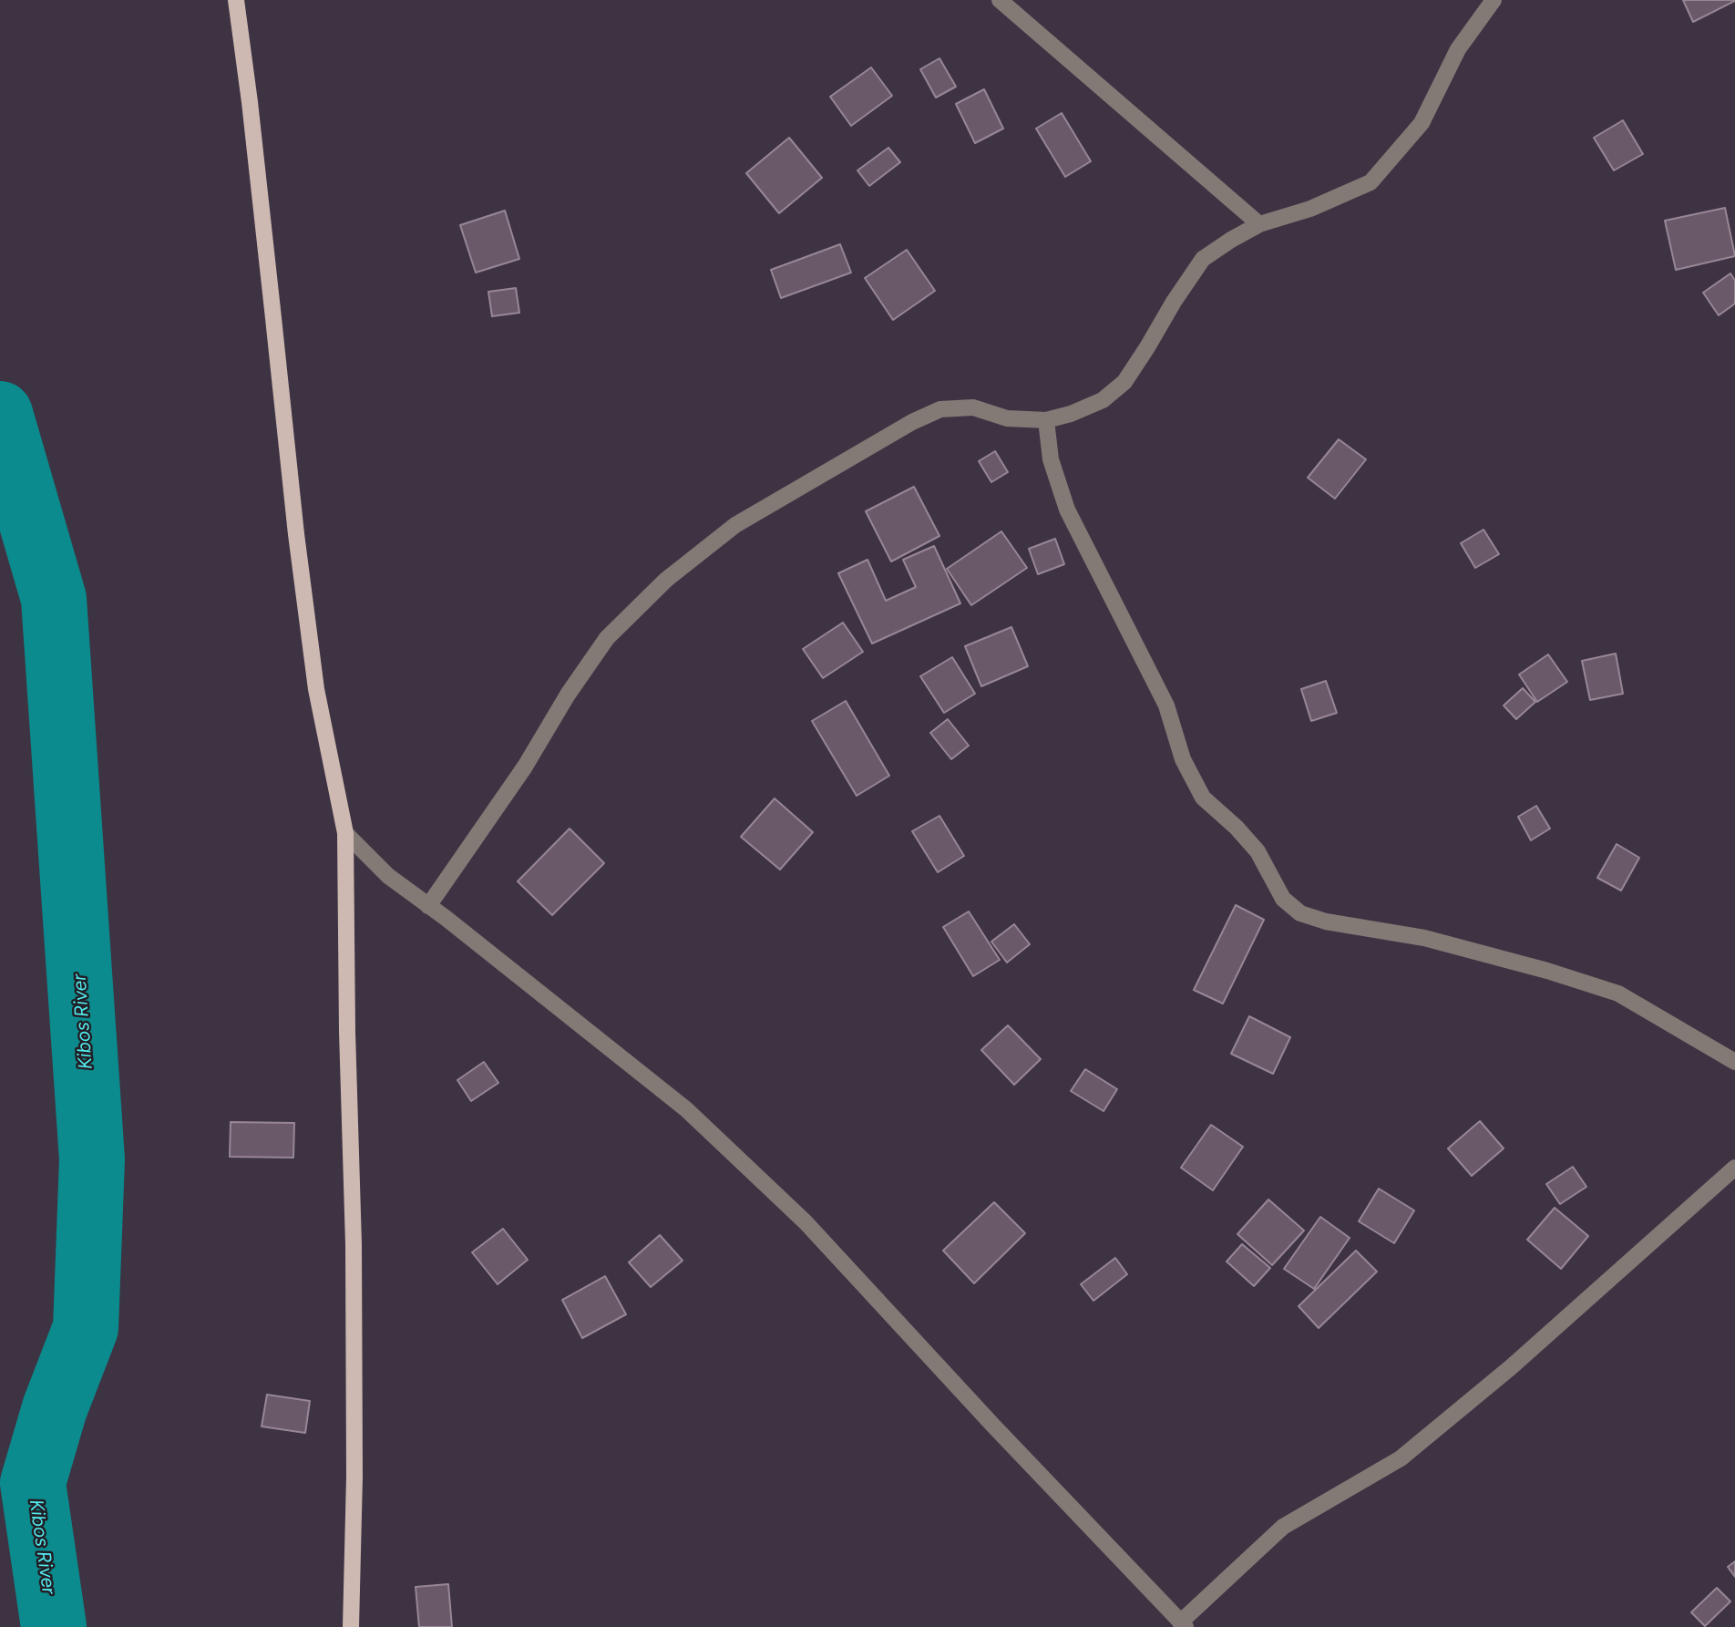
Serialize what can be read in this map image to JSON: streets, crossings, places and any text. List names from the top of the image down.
{
  "water": ["Kibos River"]
}
